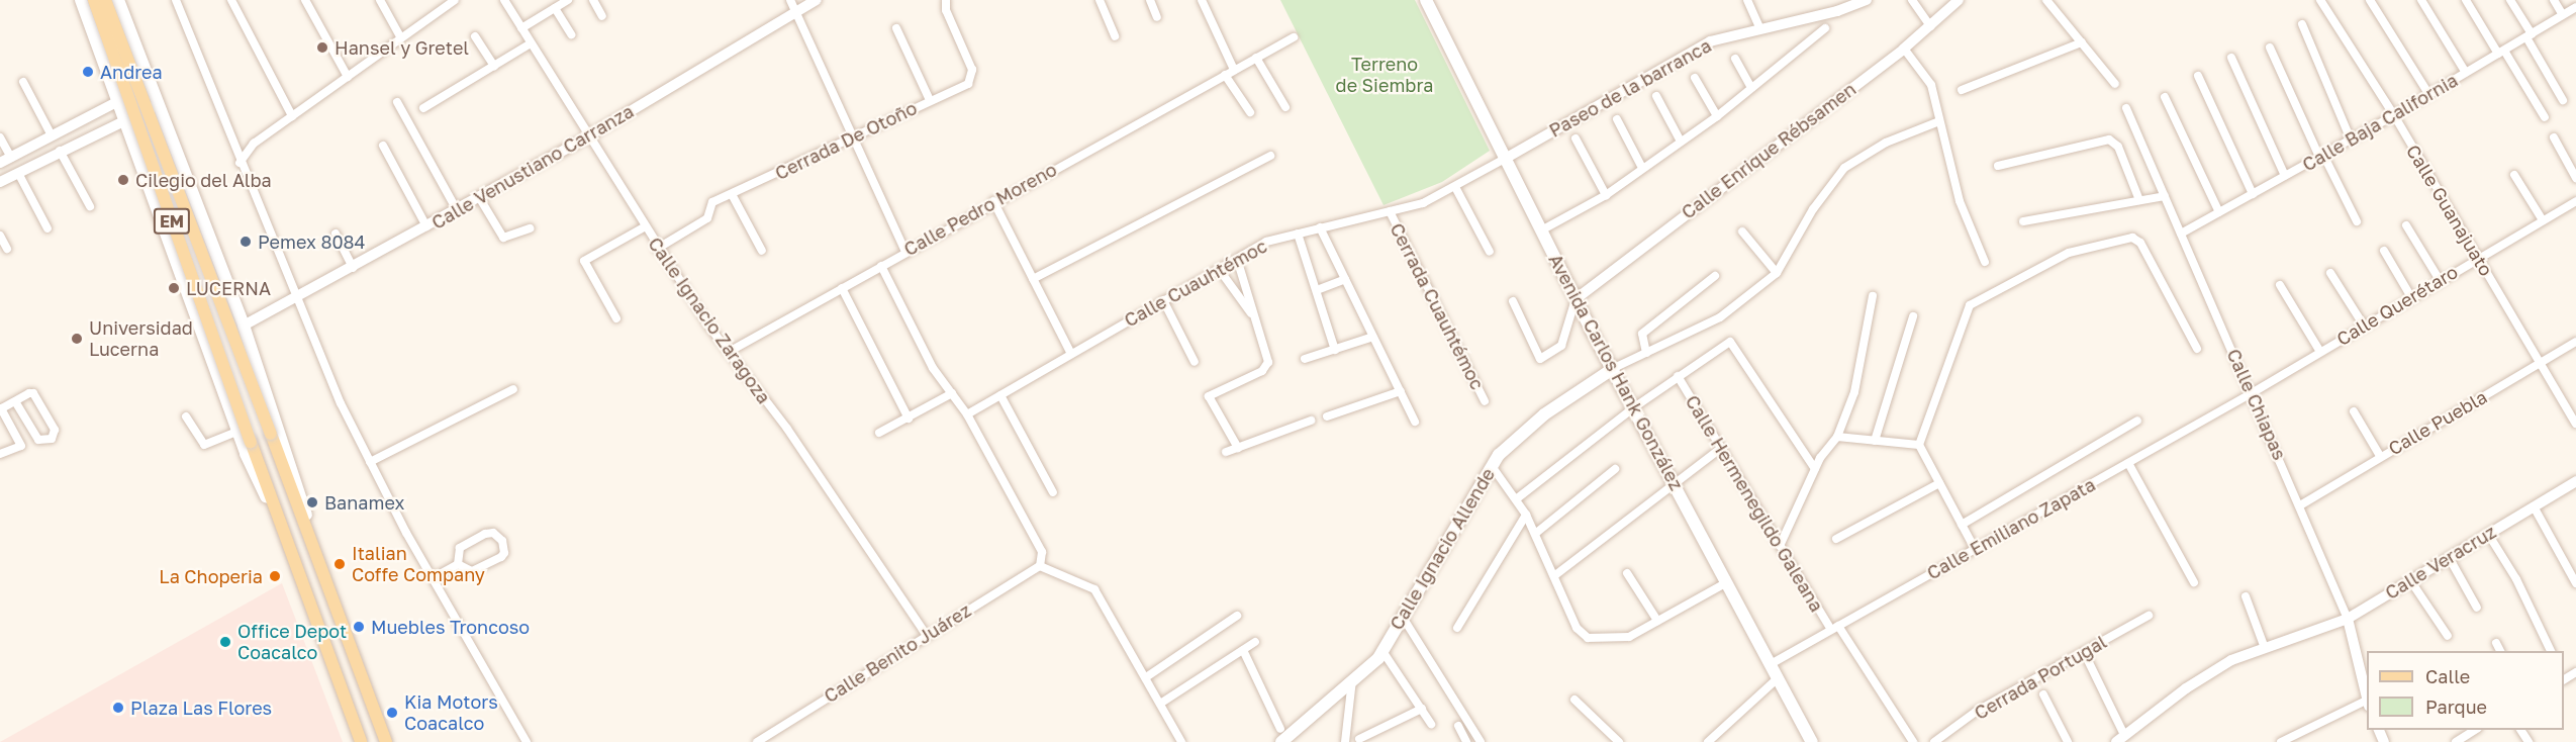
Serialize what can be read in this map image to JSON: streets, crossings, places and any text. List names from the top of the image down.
{
  "streets": {
    "main road": ["EM", "Avenida Carlos Hank González", "Calle Ignacio Allende"],
    "street": [
      "Paseo de la barranca",
      "Calle Baja California",
      "Cerrada De Otoño",
      "Calle Enrique Rébsamen",
      "Calle Venustiano Carranza",
      "Calle Pedro Moreno",
      "Calle Guanajuato",
      "Calle Cuauhtémoc",
      "Calle Querétaro",
      "Cerrada Cuauhtémoc",
      "Calle Ignacio Zaragoza",
      "Calle Chiapas",
      "Calle Puebla",
      "Calle Hermenegildo Galeana",
      "Calle Emiliano Zapata",
      "Calle Veracruz",
      "Calle Benito Juárez",
      "Cerrada Portugal"
    ]
  },
  "crossings": [
    ["Paseo de la barranca", "Calle Cuauhtémoc"],
    ["Paseo de la barranca", "Avenida Carlos Hank González"],
    ["Calle Baja California", "Calle Guanajuato"],
    ["Calle Baja California", "Calle Chiapas"],
    ["Cerrada De Otoño", "Calle Ignacio Zaragoza"],
    ["Calle Enrique Rébsamen", "Avenida Carlos Hank González"],
    ["Calle Venustiano Carranza", "Calle Ignacio Zaragoza"],
    ["Calle Pedro Moreno", "Calle Ignacio Zaragoza"],
    ["Calle Guanajuato", "Calle Querétaro"],
    ["Calle Guanajuato", "Calle Puebla"],
    ["Calle Cuauhtémoc", "Cerrada Cuauhtémoc"],
    ["Calle Cuauhtémoc", "Avenida Carlos Hank González"],
    ["Calle Querétaro", "Calle Chiapas"],
    ["Calle Querétaro", "Calle Emiliano Zapata"],
    ["Calle Ignacio Zaragoza", "Calle Benito Juárez"],
    ["Avenida Carlos Hank González", "Calle Emiliano Zapata"],
    ["Avenida Carlos Hank González", "Calle Ignacio Allende"],
    ["Calle Chiapas", "Calle Puebla"],
    ["Calle Chiapas", "Calle Emiliano Zapata"],
    ["Calle Chiapas", "Calle Veracruz"],
    ["Calle Hermenegildo Galeana", "Calle Emiliano Zapata"]
  ],
  "parks": ["Terreno de Siembra"],
  "places": [
    "Hansel y Gretel",
    "Andrea",
    "Cilegio del Alba",
    "Pemex 8084",
    "LUCERNA",
    "Universidad Lucerna",
    "Banamex",
    "Italian Coffe Company",
    "La Choperia",
    "Muebles Troncoso",
    "Office Depot Coacalco",
    "Plaza Las Flores",
    "Kia Motors Coacalco"
  ],
  "legend": ["Calle", "Parque"]
}
